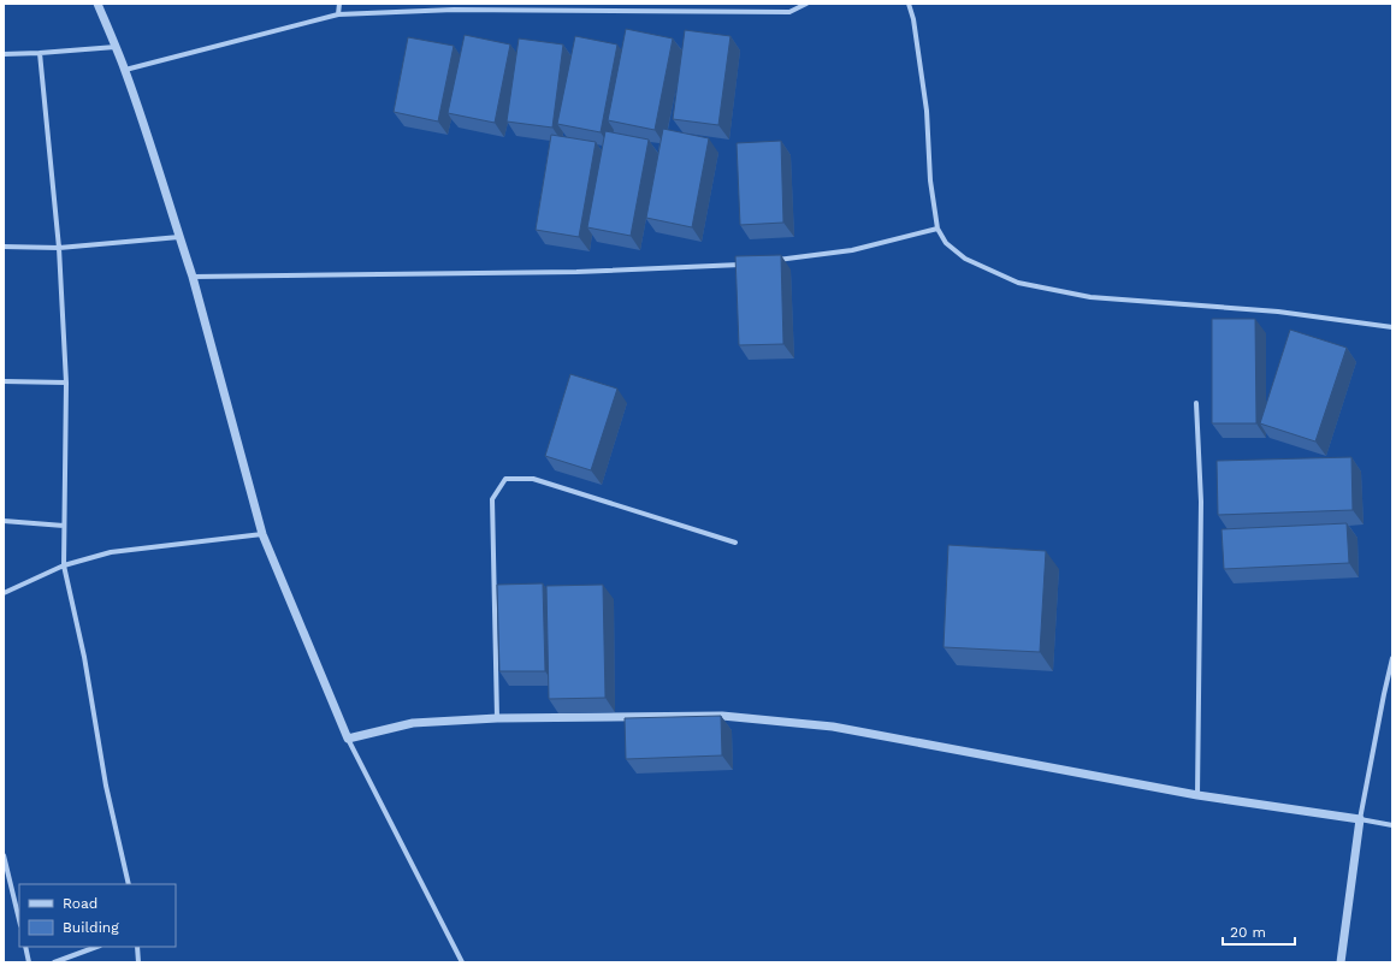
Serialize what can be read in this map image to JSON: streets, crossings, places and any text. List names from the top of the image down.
{
  "legend": ["Road", "Building"],
  "scale_bar": "20 m"
}
